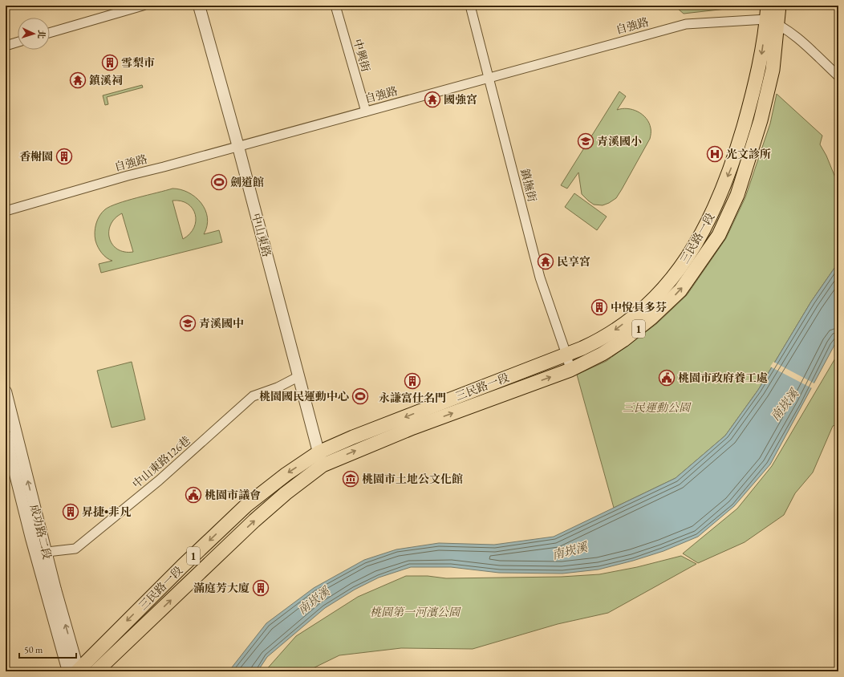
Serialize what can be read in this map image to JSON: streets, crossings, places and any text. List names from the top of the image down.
{
  "streets": {
    "main road": ["三民路一段", "1"],
    "street": [
      "自強路",
      "中興街",
      "鎮撫街",
      "中山東路",
      "中山東路126巷",
      "成功路二段"
    ]
  },
  "crossings": [
    ["自強路", "中興街"],
    ["自強路", "鎮撫街"],
    ["自強路", "中山東路"],
    ["自強路", "三民路一段"],
    ["自強路", "1"],
    ["鎮撫街", "三民路一段"],
    ["中山東路", "三民路一段"],
    ["中山東路", "中山東路126巷"],
    ["三民路一段", "1"],
    ["三民路一段", "成功路二段"],
    ["中山東路126巷", "成功路二段"]
  ],
  "water": ["南崁溪"],
  "parks": ["三民運動公園", "桃園第一河濱公園"],
  "places": {
    "building": [
      "雪梨市",
      "香榭園",
      "中悅貝多芬",
      "永謙富仕名門",
      "昇捷•非凡",
      "滿庭芳大廈"
    ],
    "temple": ["鎮溪祠", "國強宮", "民享宮"],
    "school or university": ["青溪國小", "青溪國中"],
    "hospital": ["光文診所"],
    "sports": ["劍道館", "桃園國民運動中心"],
    "public building": ["桃園市政府養工處", "桃園市議會"],
    "museum": ["桃園市土地公文化館"]
  },
  "scale_bar": "50 m",
  "north": "right"
}
